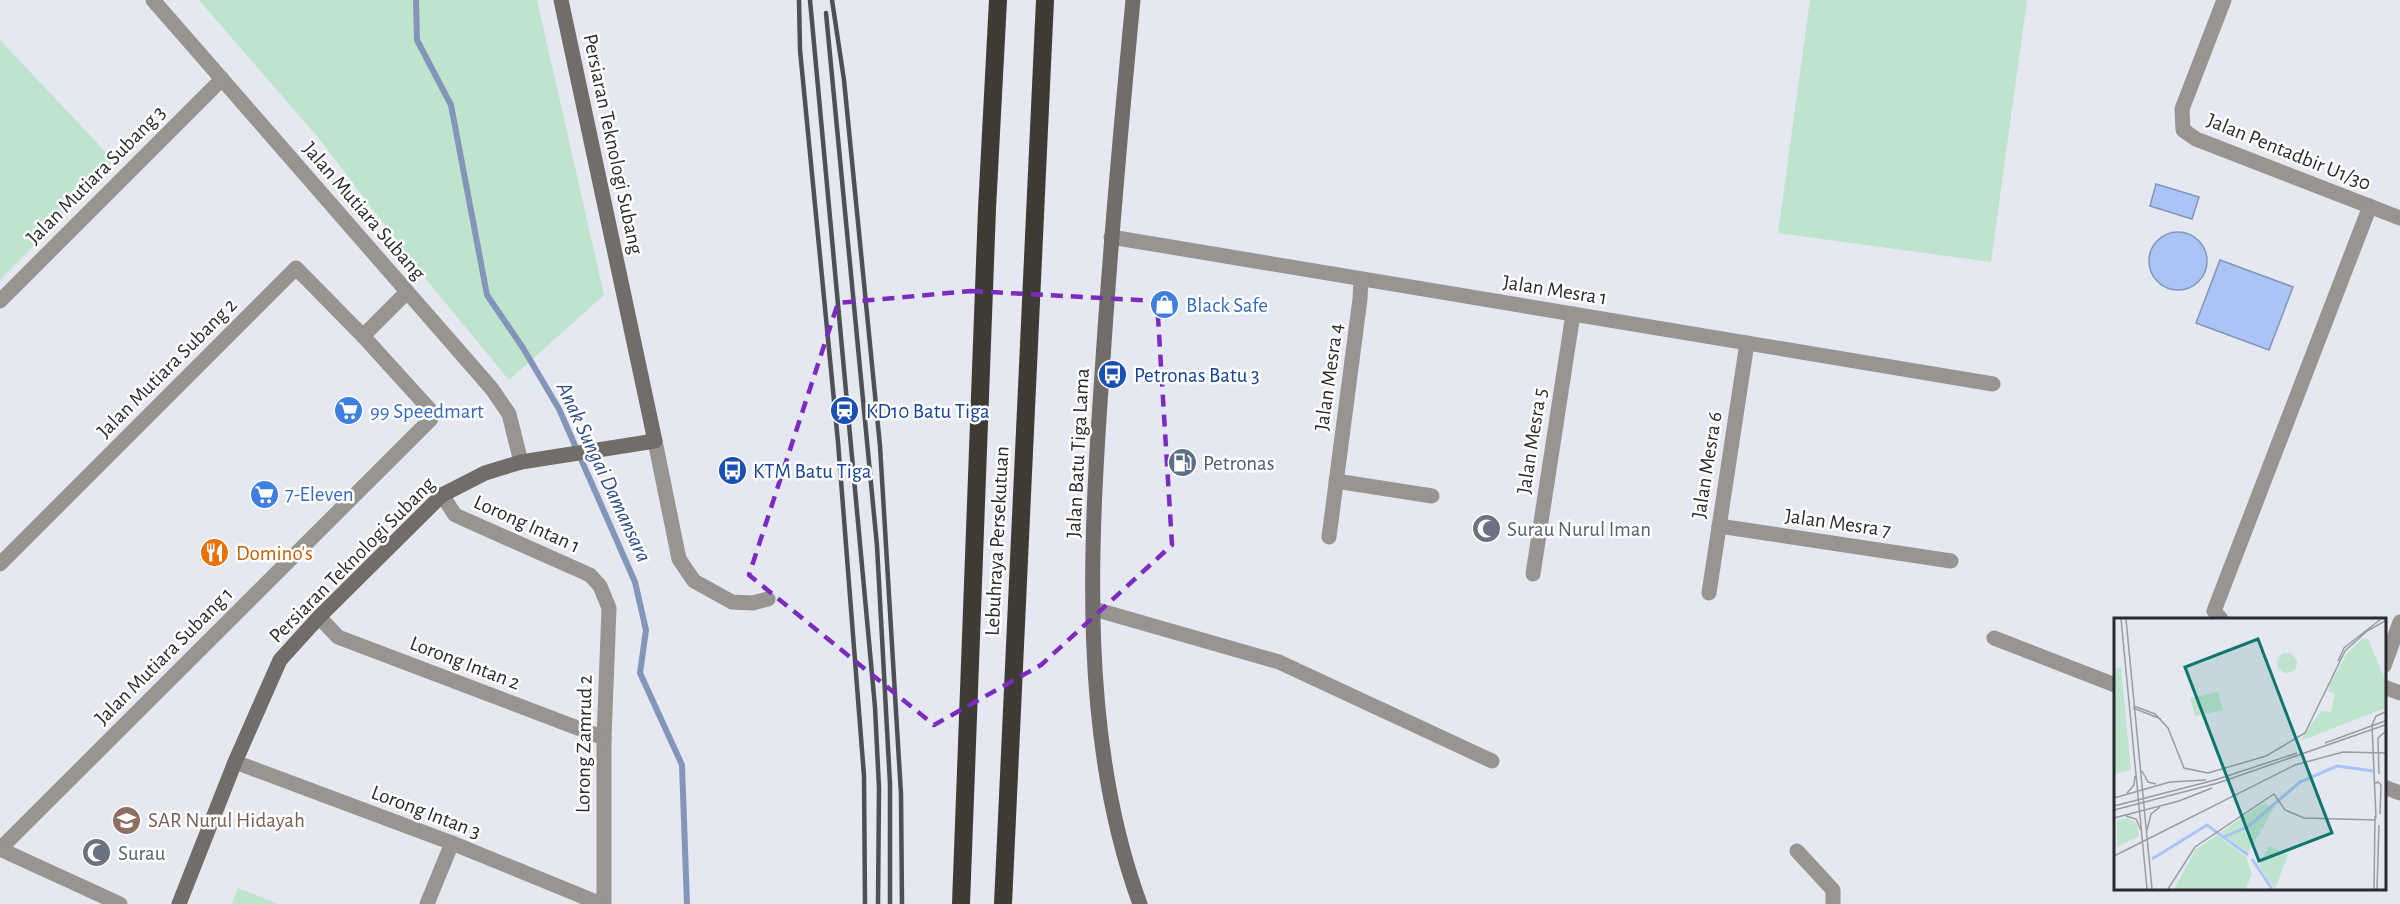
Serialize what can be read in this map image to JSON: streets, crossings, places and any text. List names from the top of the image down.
{
  "streets": {
    "highway": ["Lebuhraya Persekutuan"],
    "street": [
      "Persiaran Teknologi Subang",
      "Jalan Pentadbir U1/30",
      "Jalan Mutiara Subang 3",
      "Jalan Mutiara Subang",
      "Jalan Mesra 1",
      "Jalan Mutiara Subang 2",
      "Jalan Mesra 4",
      "Jalan Mesra 5",
      "Jalan Batu Tiga Lama",
      "Jalan Mesra 6",
      "Jalan Mesra 7",
      "Lorong Intan 1",
      "Jalan Mutiara Subang 1",
      "Lorong Intan 2",
      "Lorong Zamrud 2",
      "Lorong Intan 3"
    ]
  },
  "crossings": [
    ["Persiaran Teknologi Subang", "Jalan Mutiara Subang"],
    ["Persiaran Teknologi Subang", "Lorong Intan 1"],
    ["Persiaran Teknologi Subang", "Lorong Intan 2"],
    ["Persiaran Teknologi Subang", "Lorong Intan 3"],
    ["Jalan Mutiara Subang 3", "Jalan Mutiara Subang"],
    ["Jalan Mesra 1", "Jalan Mesra 4"],
    ["Jalan Mesra 1", "Jalan Mesra 5"],
    ["Jalan Mesra 1", "Jalan Batu Tiga Lama"],
    ["Jalan Mesra 1", "Jalan Mesra 6"],
    ["Jalan Mutiara Subang 2", "Jalan Mutiara Subang 1"],
    ["Jalan Mesra 6", "Jalan Mesra 7"],
    ["Lorong Intan 1", "Lorong Zamrud 2"],
    ["Lorong Intan 2", "Lorong Zamrud 2"],
    ["Lorong Zamrud 2", "Lorong Intan 3"]
  ],
  "water": ["Anak Sungai Damansara"],
  "places": {
    "shop": ["Black Safe"],
    "bus stop": ["Petronas Batu 3", "KTM Batu Tiga"],
    "supermarket": ["99 Speedmart", "7-Eleven"],
    "station": ["KD10 Batu Tiga"],
    "fuel station": ["Petronas"],
    "mosque": ["Surau Nurul Iman", "Surau"],
    "restaurant": ["Domino's"],
    "school or university": ["SAR Nurul Hidayah"]
  }
}
